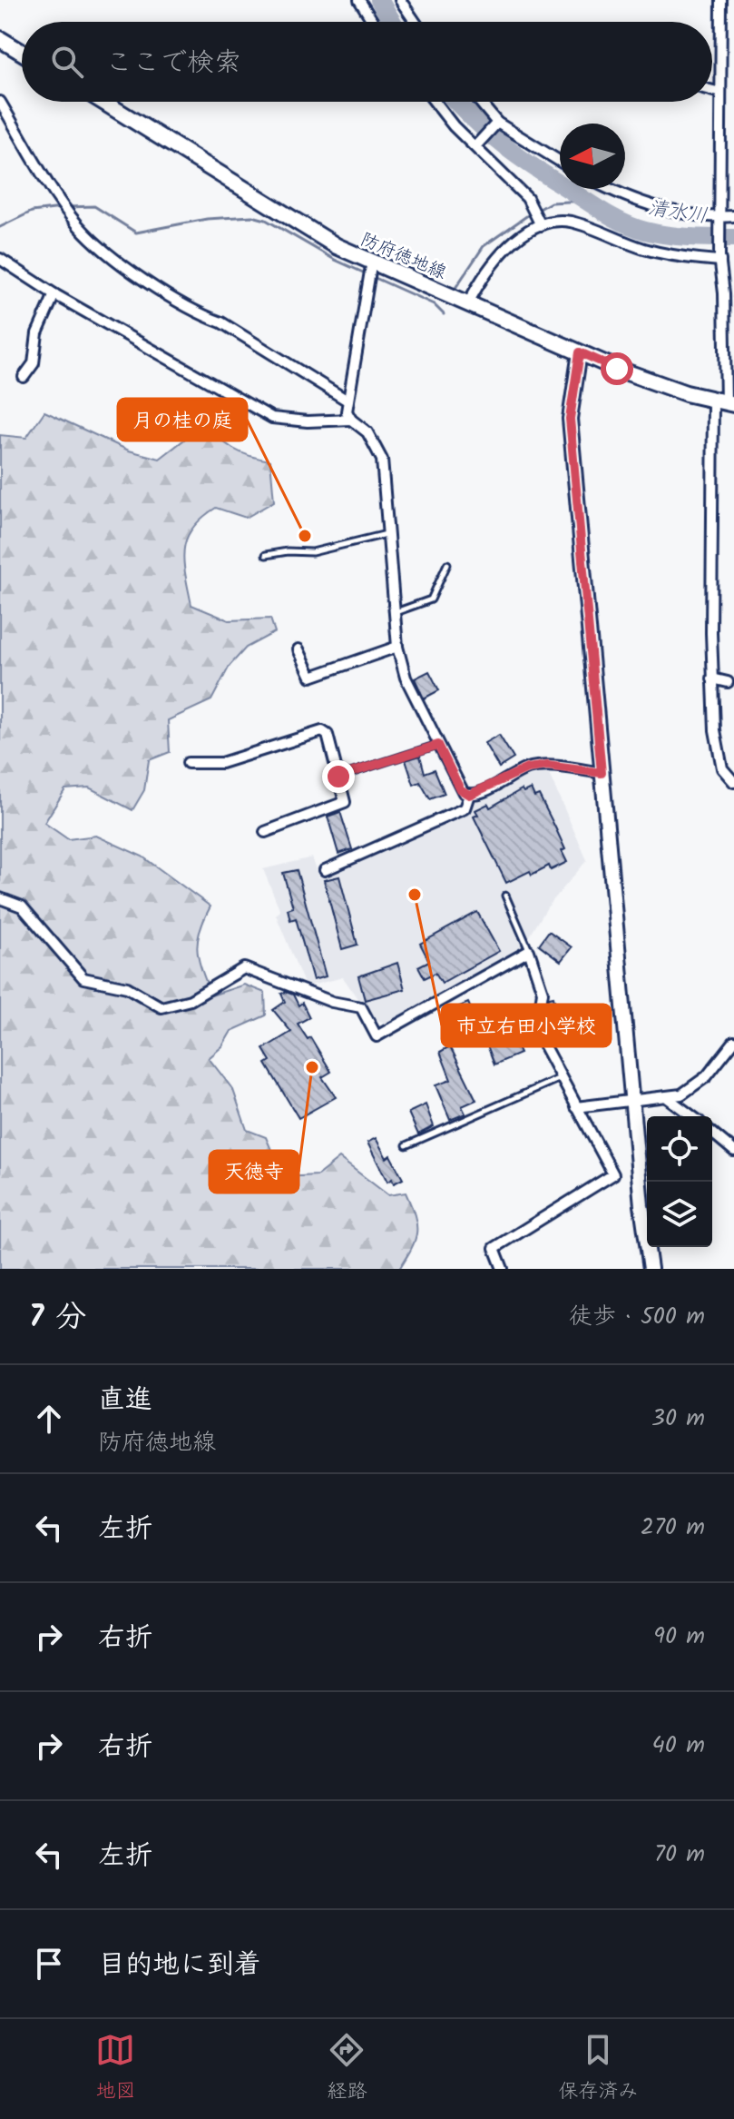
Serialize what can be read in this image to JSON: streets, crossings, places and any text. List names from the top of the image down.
{
  "streets": {
    "main road": ["防府徳地線"]
  },
  "water": ["清水川"],
  "places": ["月の桂の庭", "市立右田小学校", "天徳寺"],
  "north": "left",
  "page": {
    "search": "ここで検索",
    "heading": ["7 分", "徒歩 · 500 m"],
    "list": [
      ["直進", "防府徳地線", "30 m"],
      ["左折", "270 m"],
      ["右折", "90 m"],
      ["右折", "40 m"],
      ["左折", "70 m"],
      "目的地に到着"
    ],
    "nav": ["地図", "経路", "保存済み"]
  }
}
